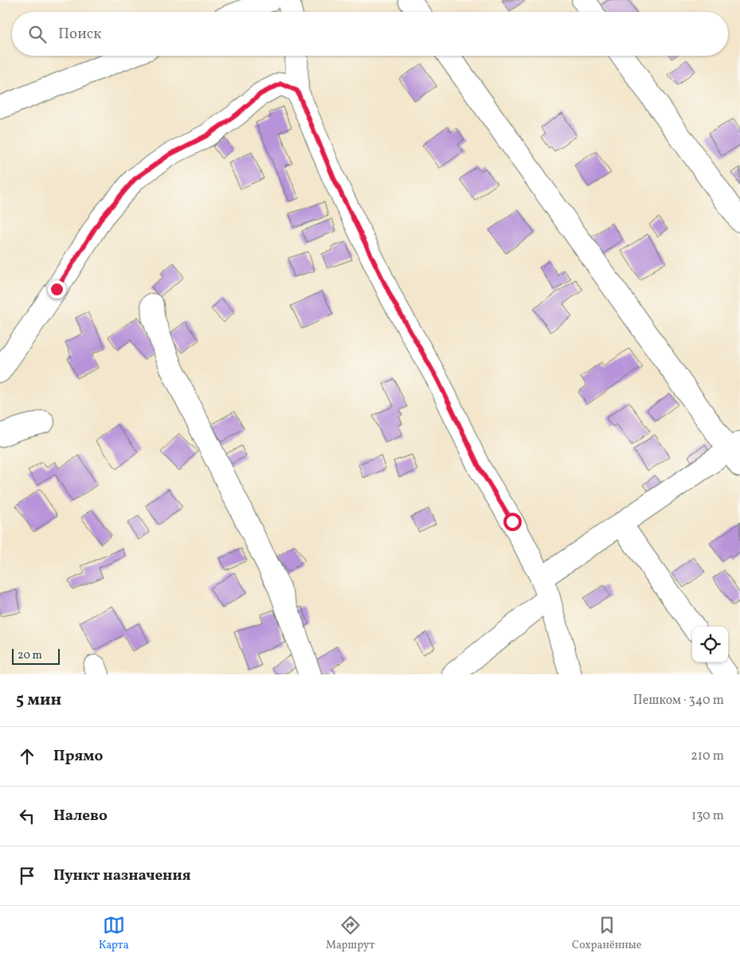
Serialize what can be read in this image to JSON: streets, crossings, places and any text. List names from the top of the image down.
{
  "scale_bar": "20 m",
  "page": {
    "search": "Поиск",
    "scale": "20 m",
    "heading": ["5 мин", "Пешком · 340 m"],
    "list": [
      ["Прямо", "210 m"],
      ["Налево", "130 m"],
      "Пункт назначения"
    ],
    "nav": ["Карта", "Маршрут", "Сохранённые"]
  }
}
